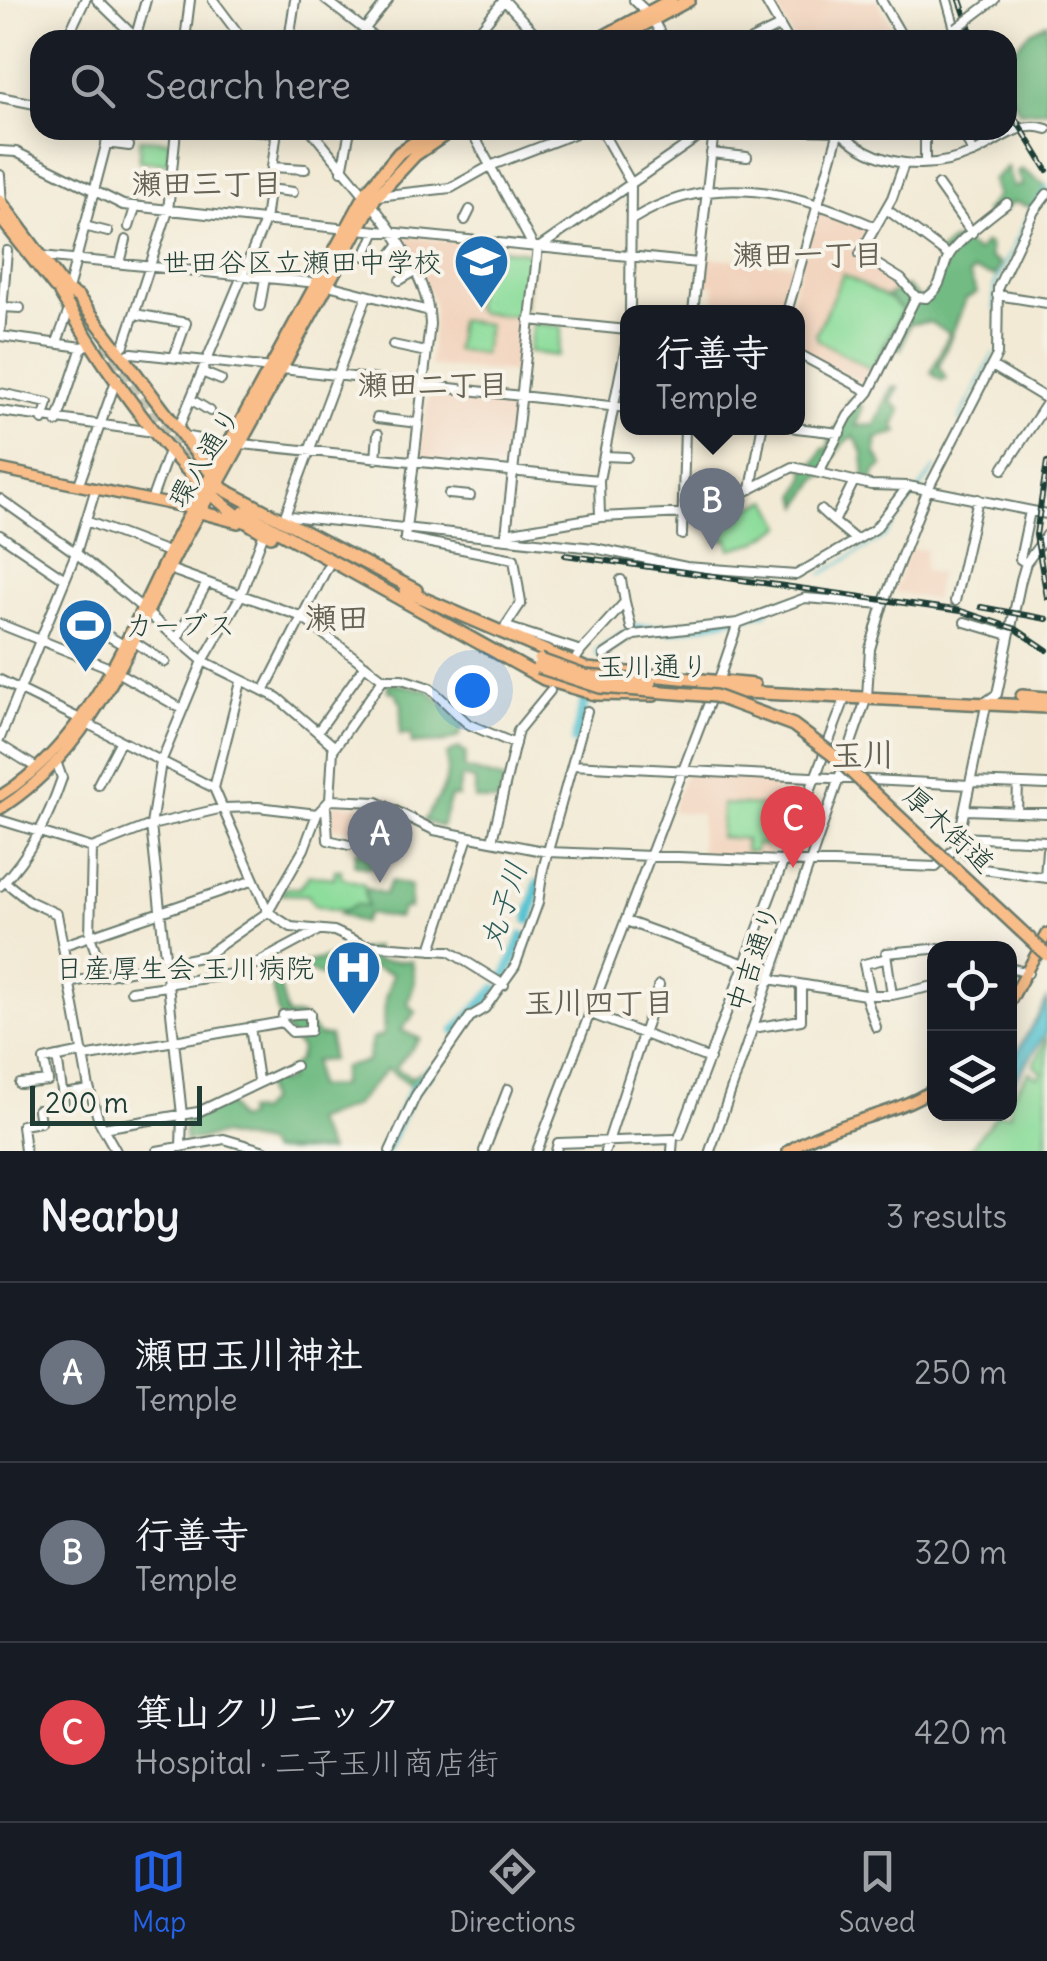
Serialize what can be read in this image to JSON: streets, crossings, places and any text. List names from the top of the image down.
{
  "streets": {
    "highway": ["環八通り", "玉川通り", "厚木街道"],
    "street": ["中吉通り"]
  },
  "crossings": [
    ["玉川通り", "厚木街道"],
    ["玉川通り", "中吉通り"]
  ],
  "districts": [
    "瀬田三丁目",
    "瀬田一丁目",
    "瀬田二丁目",
    "瀬田",
    "玉川",
    "玉川四丁目"
  ],
  "water": ["丸子川"],
  "places": {
    "school or university": ["世田谷区立瀬田中学校"],
    "sports": ["カーブス"],
    "hospital": ["日産厚生会 玉川病院"]
  },
  "scale_bar": "200 m",
  "page": {
    "search": "Search here",
    "popup": ["行善寺", "Temple"],
    "pins": ["B", "C", "A"],
    "scale": "200 m",
    "heading": ["Nearby", "3 results"],
    "list": [
      {
        "mark": "A",
        "name": "瀬田玉川神社",
        "note": "Temple",
        "value": "250 m"
      },
      {
        "mark": "B",
        "name": "行善寺",
        "note": "Temple",
        "value": "320 m"
      },
      {
        "mark": "C",
        "name": "箕山クリニック",
        "note": "Hospital · 二子玉川商店街",
        "value": "420 m"
      }
    ],
    "nav": ["Map", "Directions", "Saved"]
  }
}
